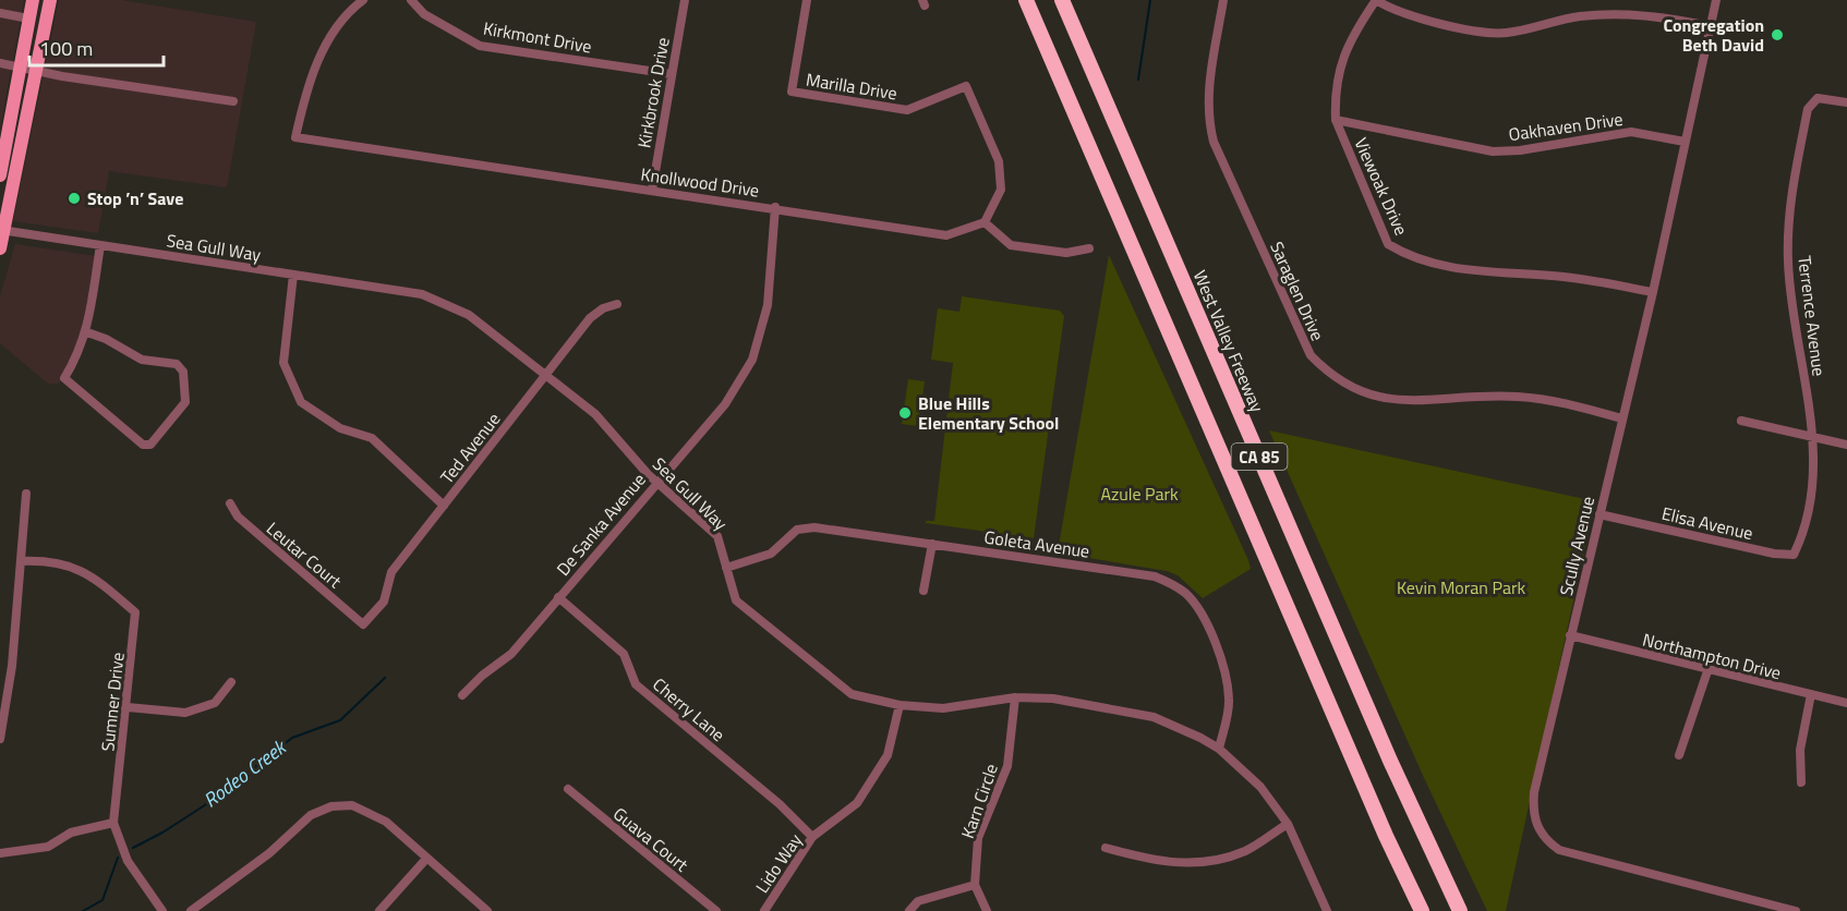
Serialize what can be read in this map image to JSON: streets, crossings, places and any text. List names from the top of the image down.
{
  "streets": {
    "highway": ["West Valley Freeway", "CA 85"],
    "street": [
      "Kirkmont Drive",
      "Marilla Drive",
      "Kirkbrook Drive",
      "Oakhaven Drive",
      "Knollwood Drive",
      "Viewoak Drive",
      "Sea Gull Way",
      "Saraglen Drive",
      "Terrence Avenue",
      "Ted Avenue",
      "Elisa Avenue",
      "De Sanka Avenue",
      "Goleta Avenue",
      "Scully Avenue",
      "Leutar Court",
      "Northampton Drive",
      "Sumner Drive",
      "Cherry Lane",
      "Karn Circle",
      "Guava Court",
      "Lido Way"
    ]
  },
  "crossings": [
    ["Kirkmont Drive", "Kirkbrook Drive"],
    ["Marilla Drive", "Knollwood Drive"],
    ["Kirkbrook Drive", "Knollwood Drive"],
    ["Oakhaven Drive", "Viewoak Drive"],
    ["Oakhaven Drive", "Scully Avenue"],
    ["Knollwood Drive", "De Sanka Avenue"],
    ["Viewoak Drive", "Scully Avenue"],
    ["Sea Gull Way", "Ted Avenue"],
    ["Sea Gull Way", "De Sanka Avenue"],
    ["Sea Gull Way", "Goleta Avenue"],
    ["Sea Gull Way", "Karn Circle"],
    ["Sea Gull Way", "Lido Way"],
    ["Saraglen Drive", "Scully Avenue"],
    ["Terrence Avenue", "Elisa Avenue"],
    ["Ted Avenue", "Leutar Court"],
    ["Elisa Avenue", "Scully Avenue"],
    ["De Sanka Avenue", "Cherry Lane"],
    ["Scully Avenue", "Northampton Drive"],
    ["Cherry Lane", "Lido Way"]
  ],
  "water": ["Rodeo Creek"],
  "parks": ["Azule Park", "Kevin Moran Park"],
  "places": ["Congregation Beth David", "Stop ’n’ Save", "Blue Hills Elementary School"],
  "scale_bar": "100 m"
}
